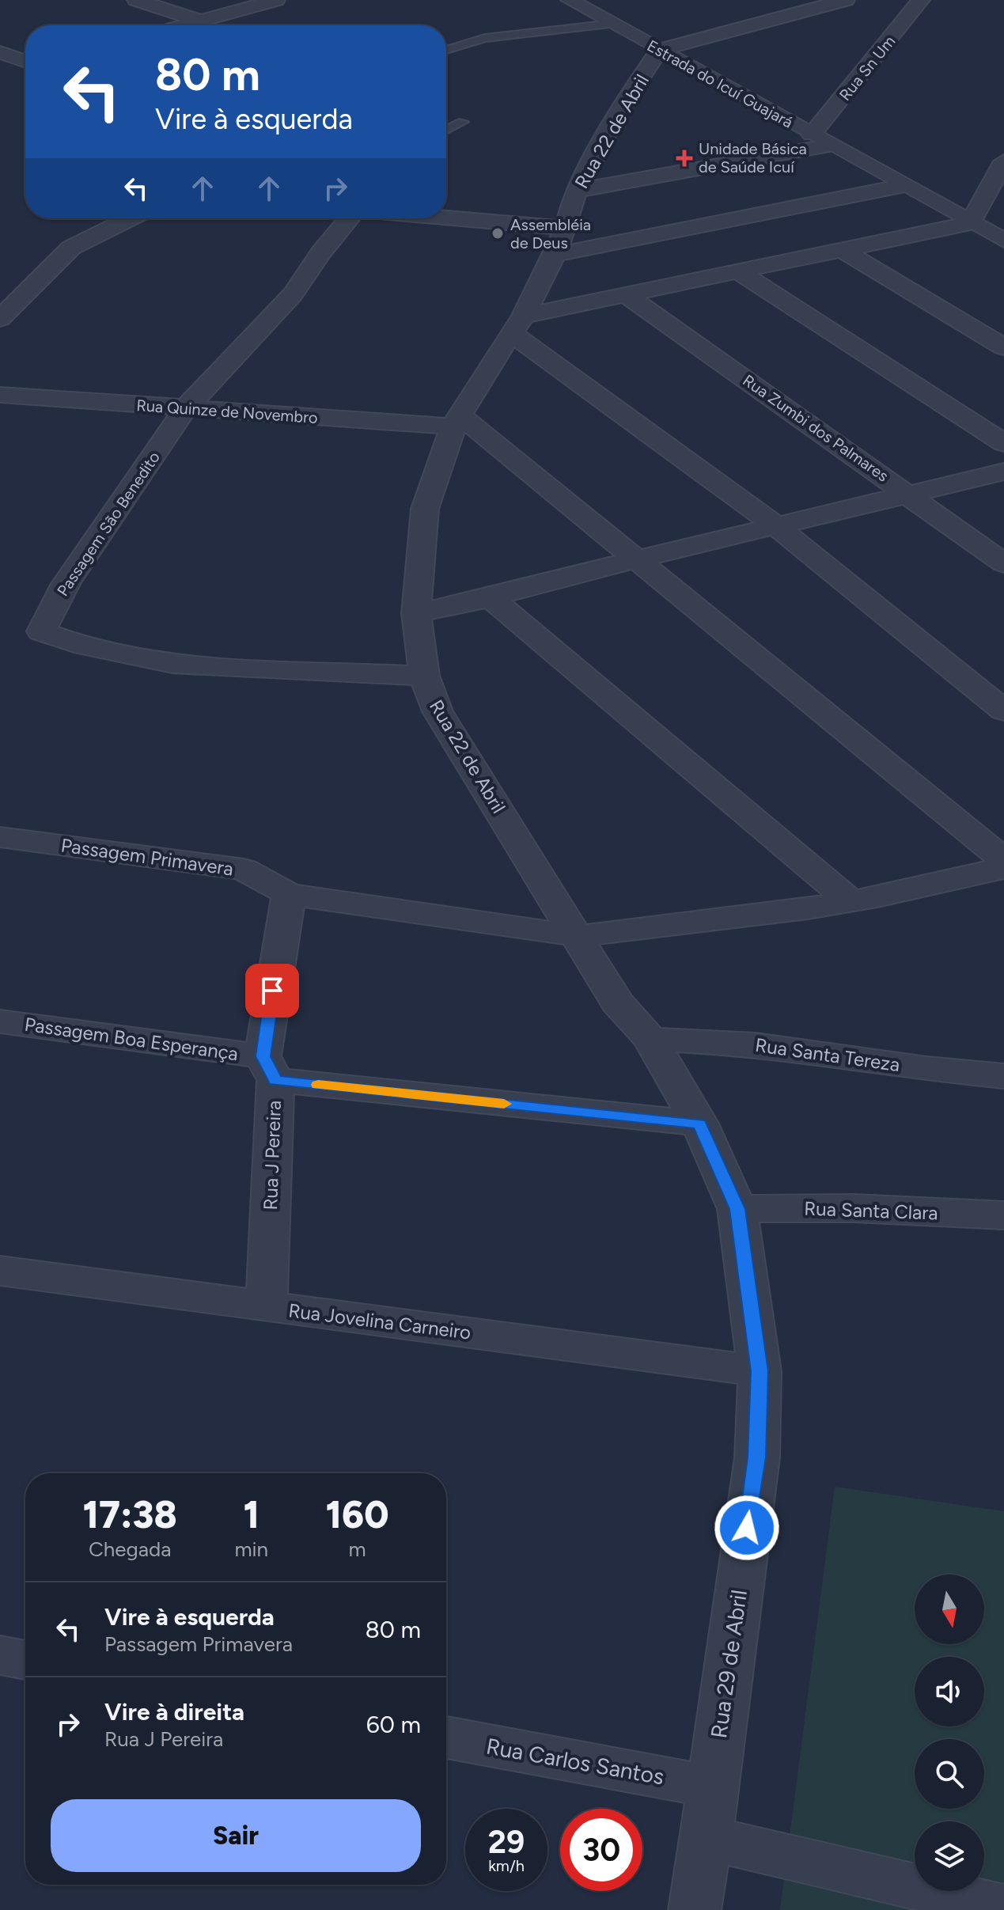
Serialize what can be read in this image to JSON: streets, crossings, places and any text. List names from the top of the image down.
{
  "streets": {
    "street": [
      "Rua Sn Um",
      "Estrada do Icuí Guajará",
      "Rua 22 de Abril",
      "Rua Quinze de Novembro",
      "Rua Zumbi dos Palmares",
      "Passagem São Benedito",
      "Passagem Primavera",
      "Passagem Boa Esperança",
      "Rua Santa Tereza",
      "Rua J Pereira",
      "Rua Santa Clara",
      "Rua Jovelina Carneiro",
      "Rua 29 de Abril",
      "Rua Carlos Santos"
    ]
  },
  "crossings": [
    ["Rua Sn Um", "Estrada do Icuí Guajará"],
    ["Estrada do Icuí Guajará", "Rua 22 de Abril"],
    ["Rua 22 de Abril", "Rua Quinze de Novembro"],
    ["Rua 22 de Abril", "Passagem São Benedito"],
    ["Rua 22 de Abril", "Rua Santa Tereza"],
    ["Rua 22 de Abril", "Rua 29 de Abril"],
    ["Rua Quinze de Novembro", "Passagem São Benedito"],
    ["Passagem Primavera", "Rua J Pereira"],
    ["Passagem Boa Esperança", "Rua J Pereira"],
    ["Rua J Pereira", "Rua Jovelina Carneiro"],
    ["Rua Santa Clara", "Rua 29 de Abril"],
    ["Rua Jovelina Carneiro", "Rua 29 de Abril"],
    ["Rua 29 de Abril", "Rua Carlos Santos"]
  ],
  "places": {
    "health": ["Unidade Básica de Saúde Icuí"],
    "other": ["Assembléia de Deus"]
  },
  "north": "bottom",
  "page": {
    "turn": ["80 m", "Vire à esquerda"],
    "eta": [
      "17:38",
      "Chegada",
      "1",
      "min",
      "160",
      "m"
    ],
    "list": [
      {
        "name": "Vire à esquerda",
        "note": "Passagem Primavera",
        "value": "80 m"
      },
      {
        "name": "Vire à direita",
        "note": "Rua J Pereira",
        "value": "60 m"
      }
    ],
    "buttons": "Sair",
    "speed": "29 km/h",
    "limit": "30"
  }
}
